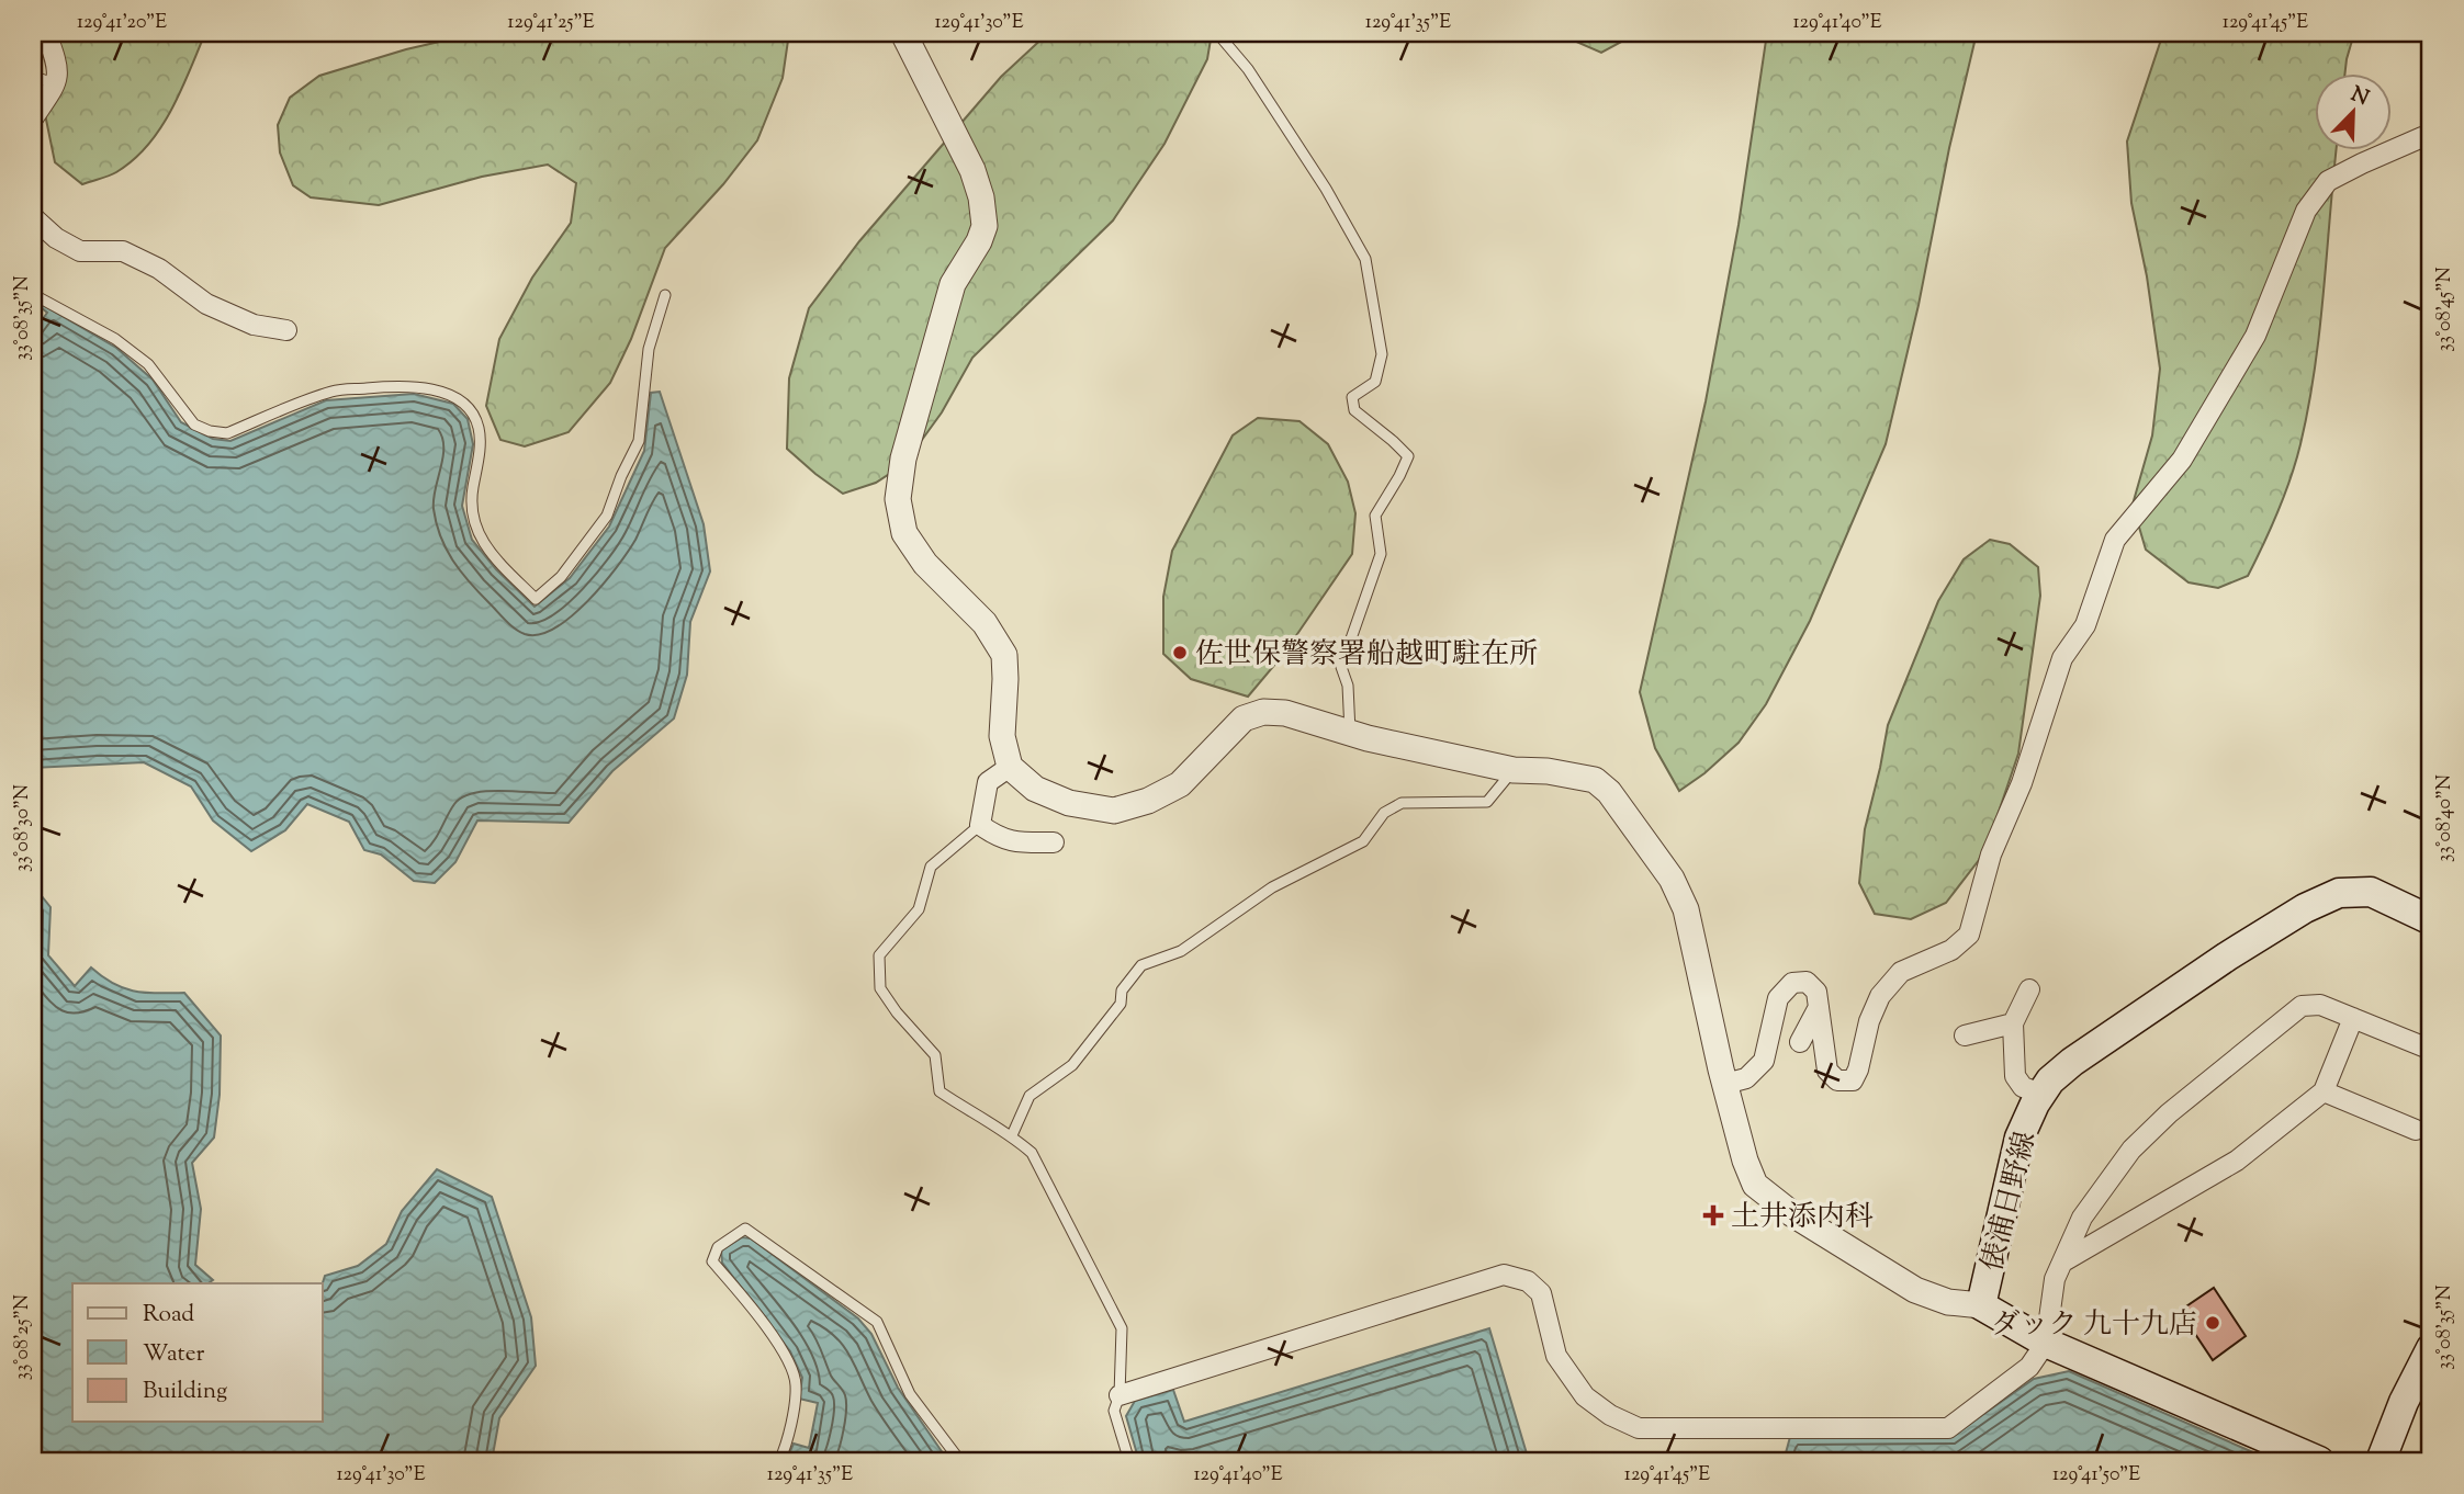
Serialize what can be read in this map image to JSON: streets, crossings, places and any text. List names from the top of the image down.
{
  "streets": {
    "main road": ["俵浦日野線"]
  },
  "places": {
    "other": ["佐世保警察署船越町駐在所", "ダック 九十九店"],
    "health": ["土井添内科"]
  },
  "legend": ["Road", "Water", "Building"],
  "north": "top right",
  "coordinates": [
    "129°41'20\"E",
    "129°41'25\"E",
    "129°41'30\"E",
    "129°41'35\"E",
    "129°41'40\"E",
    "129°41'45\"E",
    "33°08'45\"N",
    "33°08'35\"N",
    "33°08'40\"N",
    "33°08'30\"N",
    "33°08'25\"N",
    "129°41'50\"E"
  ]
}
